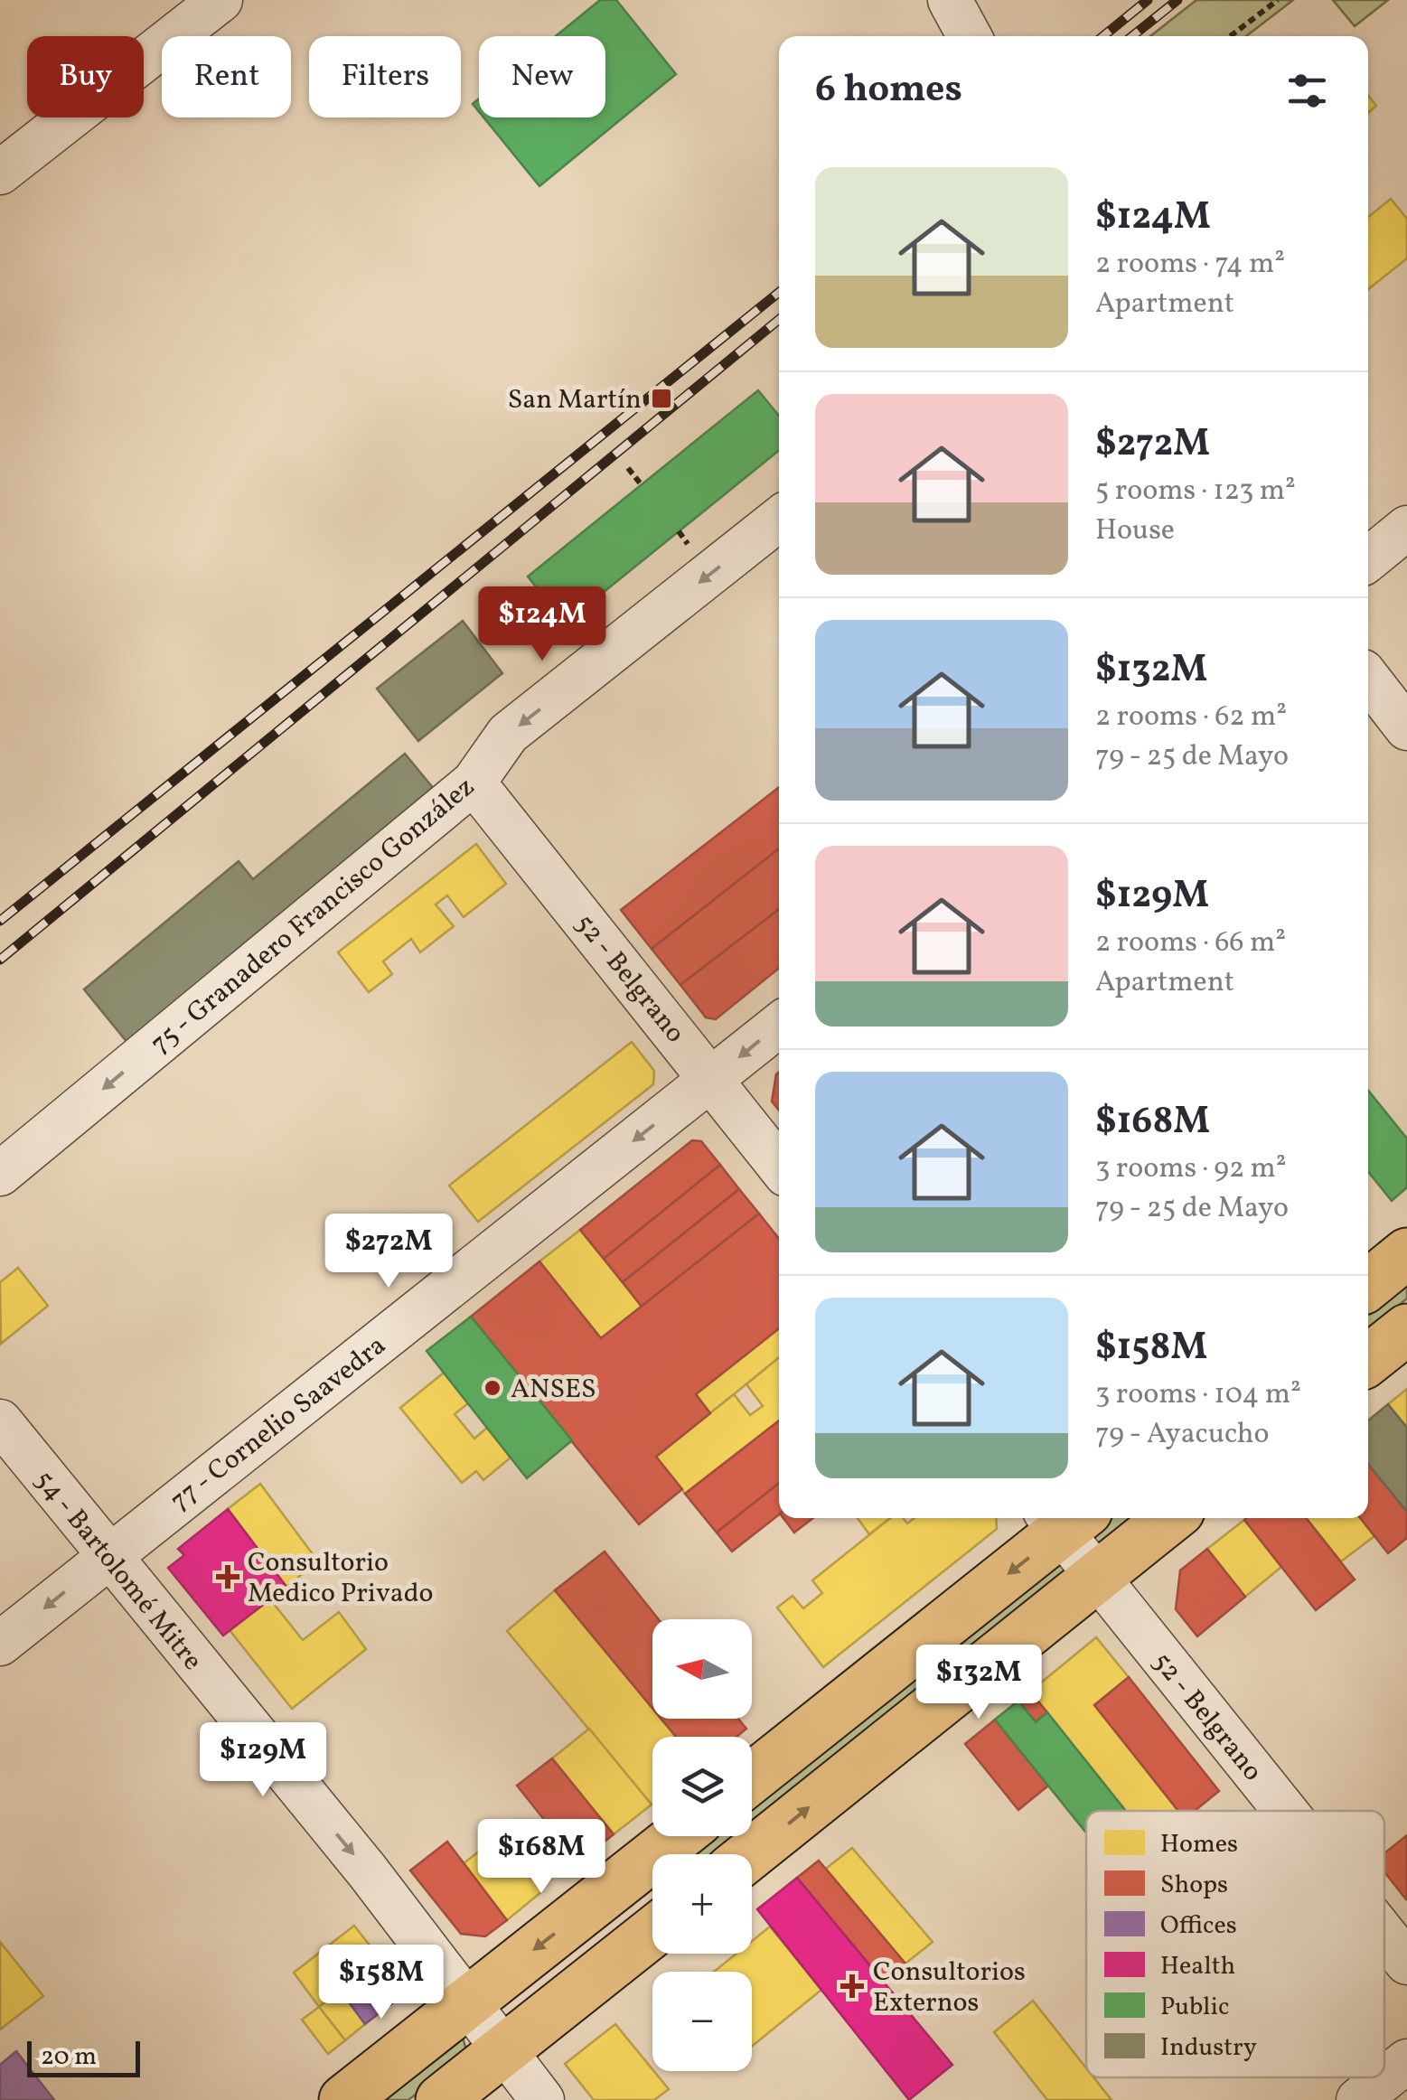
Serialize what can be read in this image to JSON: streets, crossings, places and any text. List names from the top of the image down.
{
  "streets": {
    "street": [
      "75 - Granadero Francisco González",
      "52 - Belgrano",
      "77 - Cornelio Saavedra",
      "54 - Bartolomé Mitre"
    ]
  },
  "crossings": [
    ["75 - Granadero Francisco González", "52 - Belgrano"],
    ["52 - Belgrano", "77 - Cornelio Saavedra"],
    ["77 - Cornelio Saavedra", "54 - Bartolomé Mitre"]
  ],
  "one_way": ["75 - Granadero Francisco González", "77 - Cornelio Saavedra", "54 - Bartolomé Mitre"],
  "places": {
    "transit": ["San Martín"],
    "other": ["ANSES"],
    "health": ["Consultorio Medico Privado", "Consultorios Externos"]
  },
  "legend": [
    "Homes",
    "Shops",
    "Offices",
    "Health",
    "Public",
    "Industry"
  ],
  "scale_bar": "20 m",
  "north": "left",
  "page": {
    "chip": [
      "Buy",
      "Rent",
      "Filters",
      "New"
    ],
    "heading": "6 homes",
    "list": [
      {
        "name": "$124M",
        "note": "2 rooms · 74 m² · Apartment"
      },
      {
        "name": "$272M",
        "note": "5 rooms · 123 m² · House"
      },
      {
        "name": "$132M",
        "note": "2 rooms · 62 m² · 79 - 25 de Mayo"
      },
      {
        "name": "$129M",
        "note": "2 rooms · 66 m² · Apartment"
      },
      {
        "name": "$168M",
        "note": "3 rooms · 92 m² · 79 - 25 de Mayo"
      },
      {
        "name": "$158M",
        "note": "3 rooms · 104 m² · 79 - Ayacucho"
      }
    ],
    "price": [
      "$124M",
      "$272M",
      "$132M",
      "$129M",
      "$168M",
      "$158M"
    ],
    "map_buttons": ["+", "−"],
    "scale": "20 m"
  }
}
